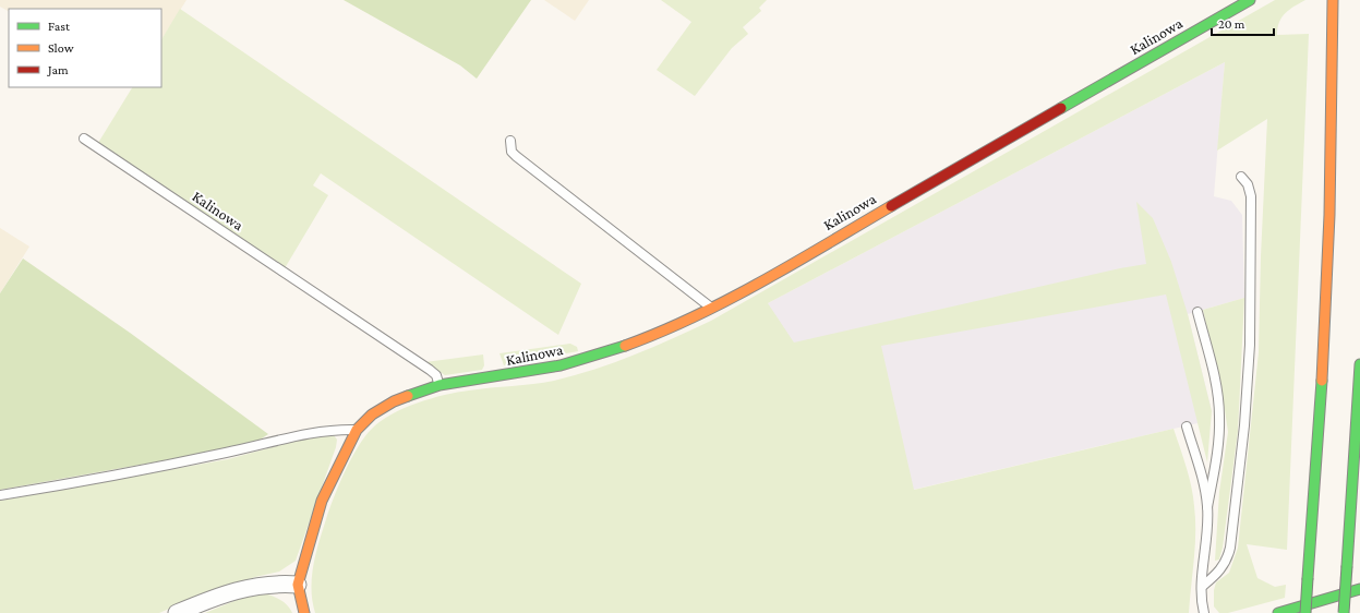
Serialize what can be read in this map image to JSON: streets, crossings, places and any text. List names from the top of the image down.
{
  "streets": {
    "main road": ["Kalinowa"]
  },
  "legend": ["Fast", "Slow", "Jam"],
  "scale_bar": "20 m"
}
